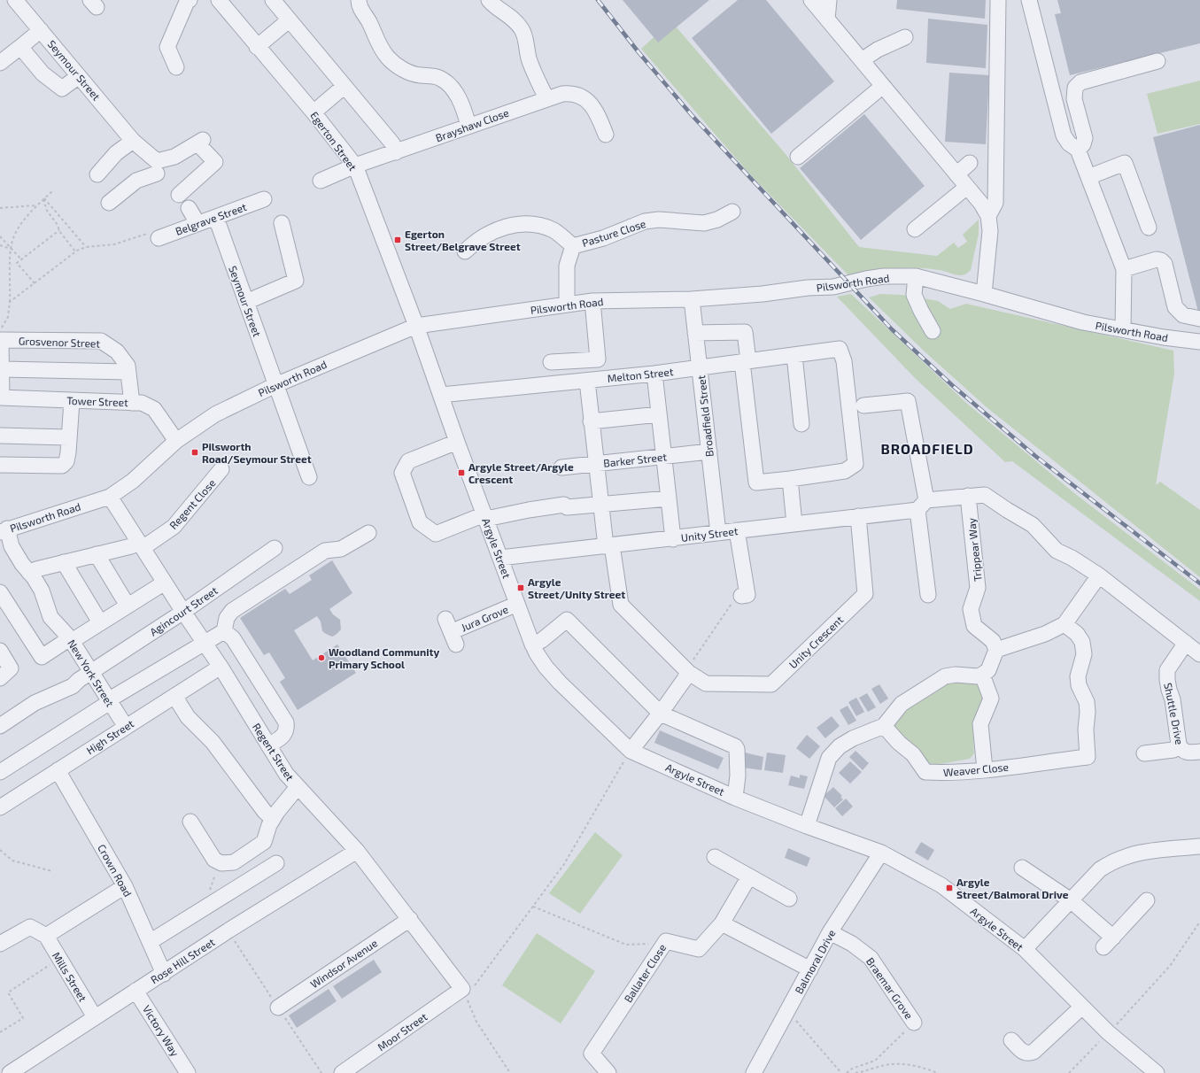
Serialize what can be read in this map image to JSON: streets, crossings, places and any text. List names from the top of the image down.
{
  "streets": {
    "street": [
      "Seymour Street",
      "Brayshaw Close",
      "Egerton Street",
      "Belgrave Street",
      "Pasture Close",
      "Pilsworth Road",
      "Grosvenor Street",
      "Melton Street",
      "Tower Street",
      "Broadfield Street",
      "Barker Street",
      "Regent Close",
      "Unity Street",
      "Argyle Street",
      "Trippear Way",
      "Agincourt Street",
      "Jura Grove",
      "Unity Crescent",
      "New York Street",
      "Shuttle Drive",
      "High Street",
      "Regent Street",
      "Weaver Close",
      "Crown Road",
      "Rose Hill Street",
      "Balmoral Drive",
      "Windsor Avenue",
      "Ballater Close",
      "Mills Street",
      "Braemar Grove",
      "Victory Way",
      "Moor Street"
    ]
  },
  "crossings": [
    ["Seymour Street", "Belgrave Street"],
    ["Seymour Street", "Pilsworth Road"],
    ["Brayshaw Close", "Egerton Street"],
    ["Egerton Street", "Pilsworth Road"],
    ["Egerton Street", "Argyle Street"],
    ["Pilsworth Road", "Tower Street"],
    ["Pilsworth Road", "Broadfield Street"],
    ["Pilsworth Road", "Argyle Street"],
    ["Pilsworth Road", "New York Street"],
    ["Pilsworth Road", "Regent Street"],
    ["Grosvenor Street", "Tower Street"],
    ["Melton Street", "Broadfield Street"],
    ["Melton Street", "Argyle Street"],
    ["Melton Street", "Unity Crescent"],
    ["Broadfield Street", "Barker Street"],
    ["Broadfield Street", "Unity Street"],
    ["Barker Street", "Unity Crescent"],
    ["Regent Close", "New York Street"],
    ["Regent Close", "Regent Street"],
    ["Unity Street", "Argyle Street"],
    ["Unity Street", "Trippear Way"],
    ["Unity Street", "Unity Crescent"],
    ["Argyle Street", "Jura Grove"],
    ["Argyle Street", "Balmoral Drive"],
    ["Agincourt Street", "New York Street"],
    ["Agincourt Street", "Regent Street"],
    ["New York Street", "High Street"],
    ["High Street", "Regent Street"],
    ["High Street", "Crown Road"],
    ["Regent Street", "Rose Hill Street"],
    ["Regent Street", "Windsor Avenue"],
    ["Regent Street", "Moor Street"],
    ["Crown Road", "Rose Hill Street"],
    ["Rose Hill Street", "Mills Street"],
    ["Rose Hill Street", "Victory Way"],
    ["Balmoral Drive", "Braemar Grove"]
  ],
  "districts": ["BROADFIELD"],
  "places": {
    "transit": [
      "Egerton Street/Belgrave Street",
      "Pilsworth Road/Seymour Street",
      "Argyle Street/Argyle Crescent",
      "Argyle Street/Unity Street",
      "Argyle Street/Balmoral Drive"
    ],
    "other": ["Woodland Community Primary School"]
  }
}
